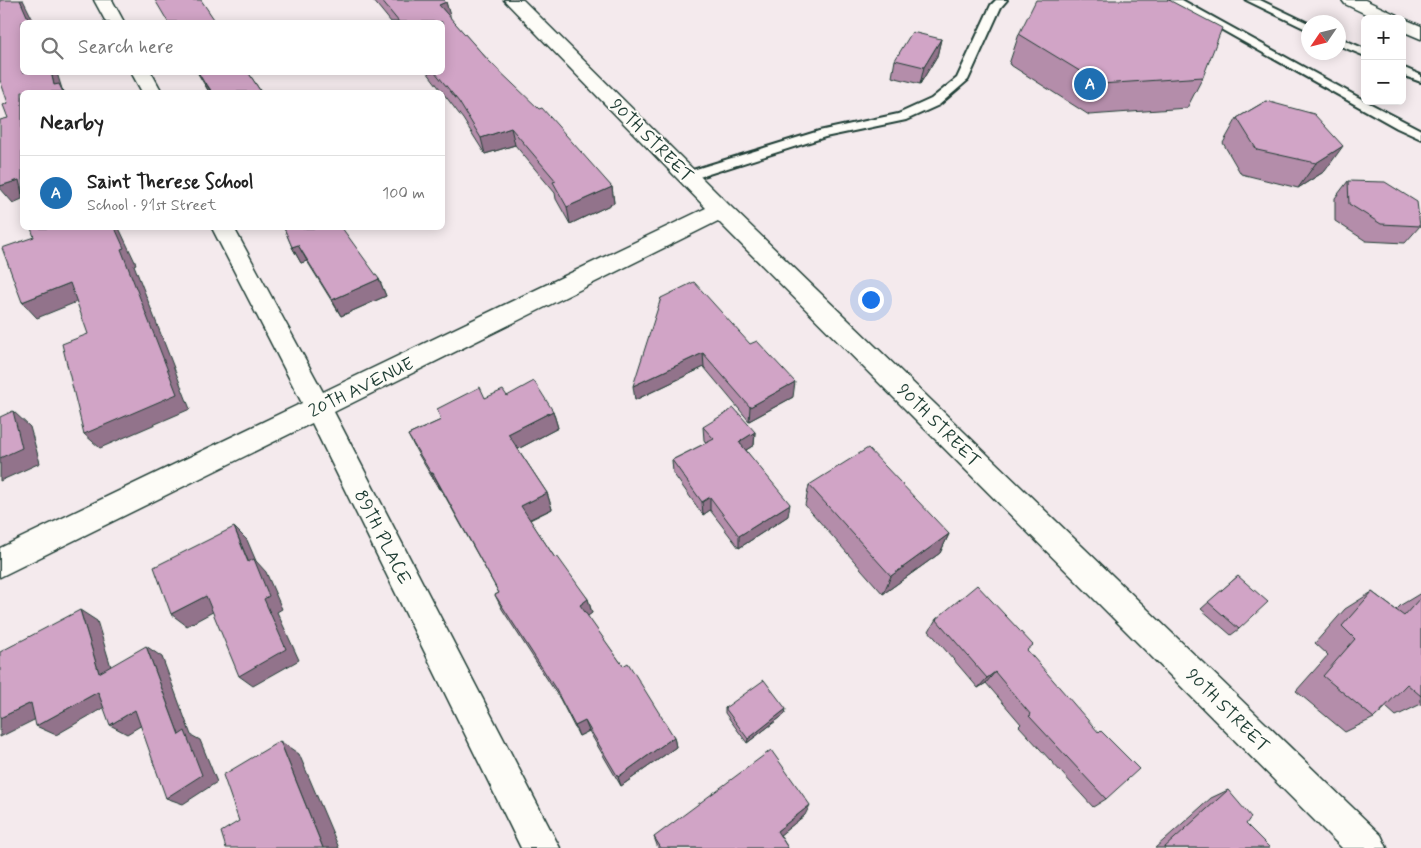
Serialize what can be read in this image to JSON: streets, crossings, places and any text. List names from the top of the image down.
{
  "streets": {
    "street": ["90TH STREET", "20TH AVENUE", "89TH PLACE"]
  },
  "crossings": [
    ["90TH STREET", "20TH AVENUE"],
    ["20TH AVENUE", "89TH PLACE"]
  ],
  "north": "bottom left",
  "page": {
    "map_buttons": ["+", "−"],
    "search": "Search here",
    "pins": "A",
    "heading": "Nearby",
    "list": [
      {
        "mark": "A",
        "name": "Saint Therese School",
        "note": "School · 91st Street",
        "value": "100 m"
      }
    ]
  }
}
